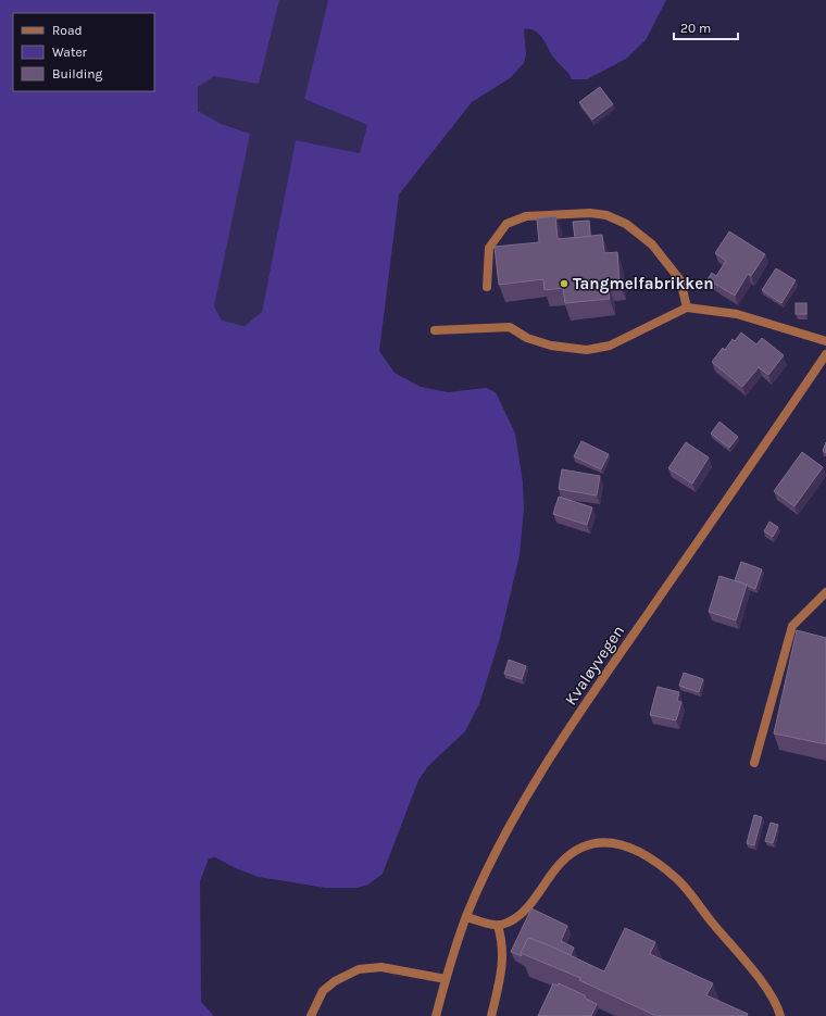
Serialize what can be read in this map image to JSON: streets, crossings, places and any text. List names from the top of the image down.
{
  "streets": {
    "street": ["Kvaløyvegen"]
  },
  "places": ["Tangmelfabrikken"],
  "legend": ["Road", "Water", "Building"],
  "scale_bar": "20 m"
}
